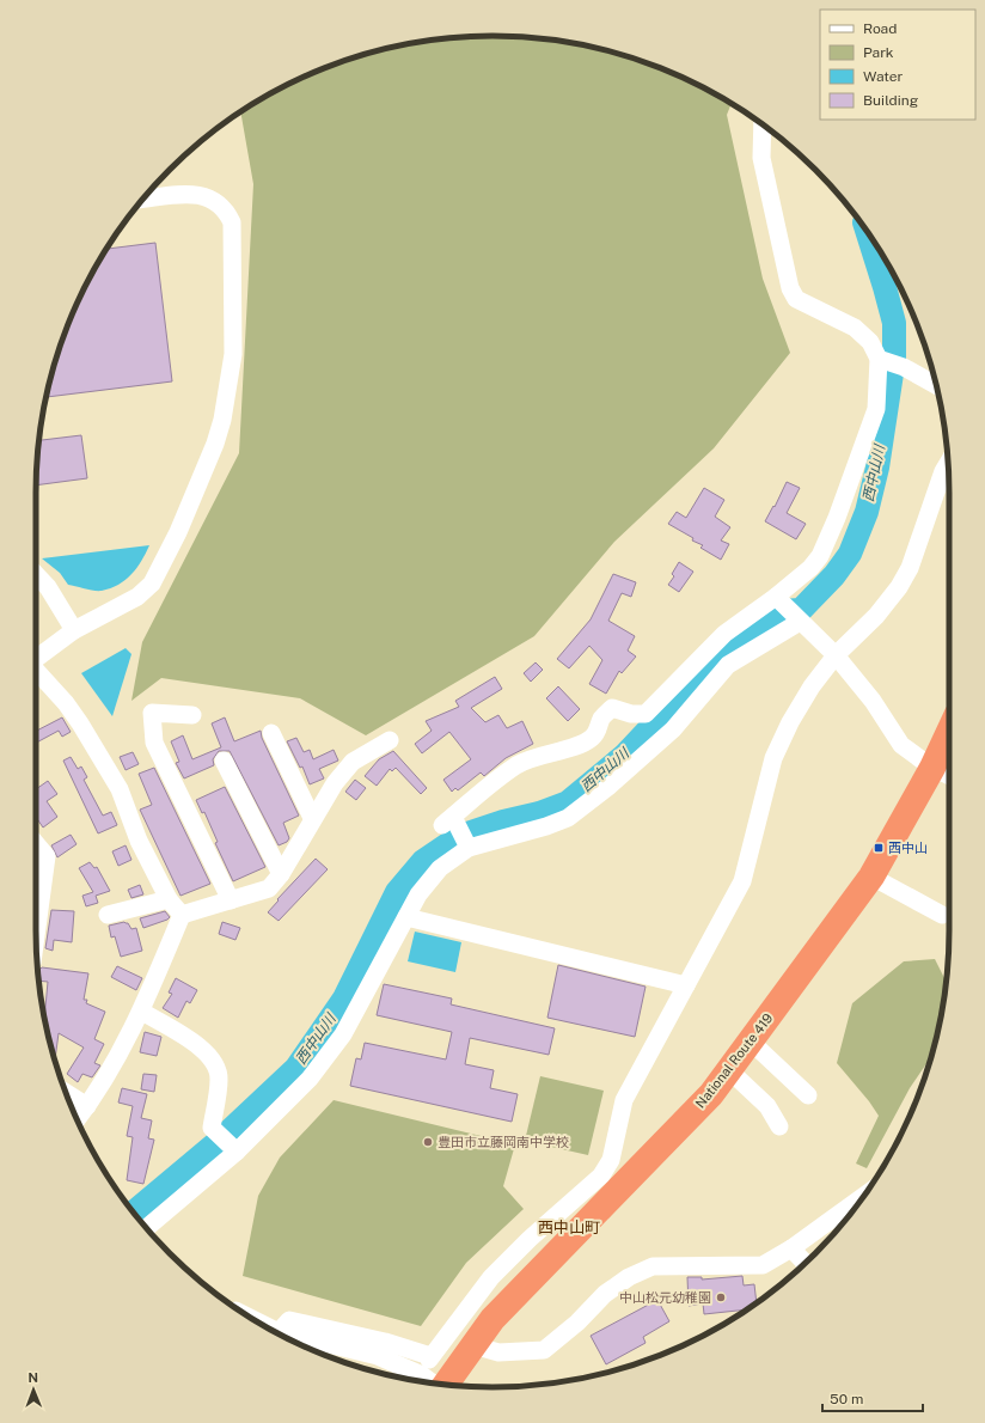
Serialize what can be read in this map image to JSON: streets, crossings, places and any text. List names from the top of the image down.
{
  "streets": {
    "highway": ["National Route 419"]
  },
  "districts": ["西中山町"],
  "water": ["西中山川"],
  "places": {
    "transit": ["西中山"],
    "other": ["豊田市立藤岡南中学校", "中山松元幼稚園"]
  },
  "legend": [
    "Road",
    "Park",
    "Water",
    "Building"
  ],
  "scale_bar": "50 m",
  "north": "top"
}
